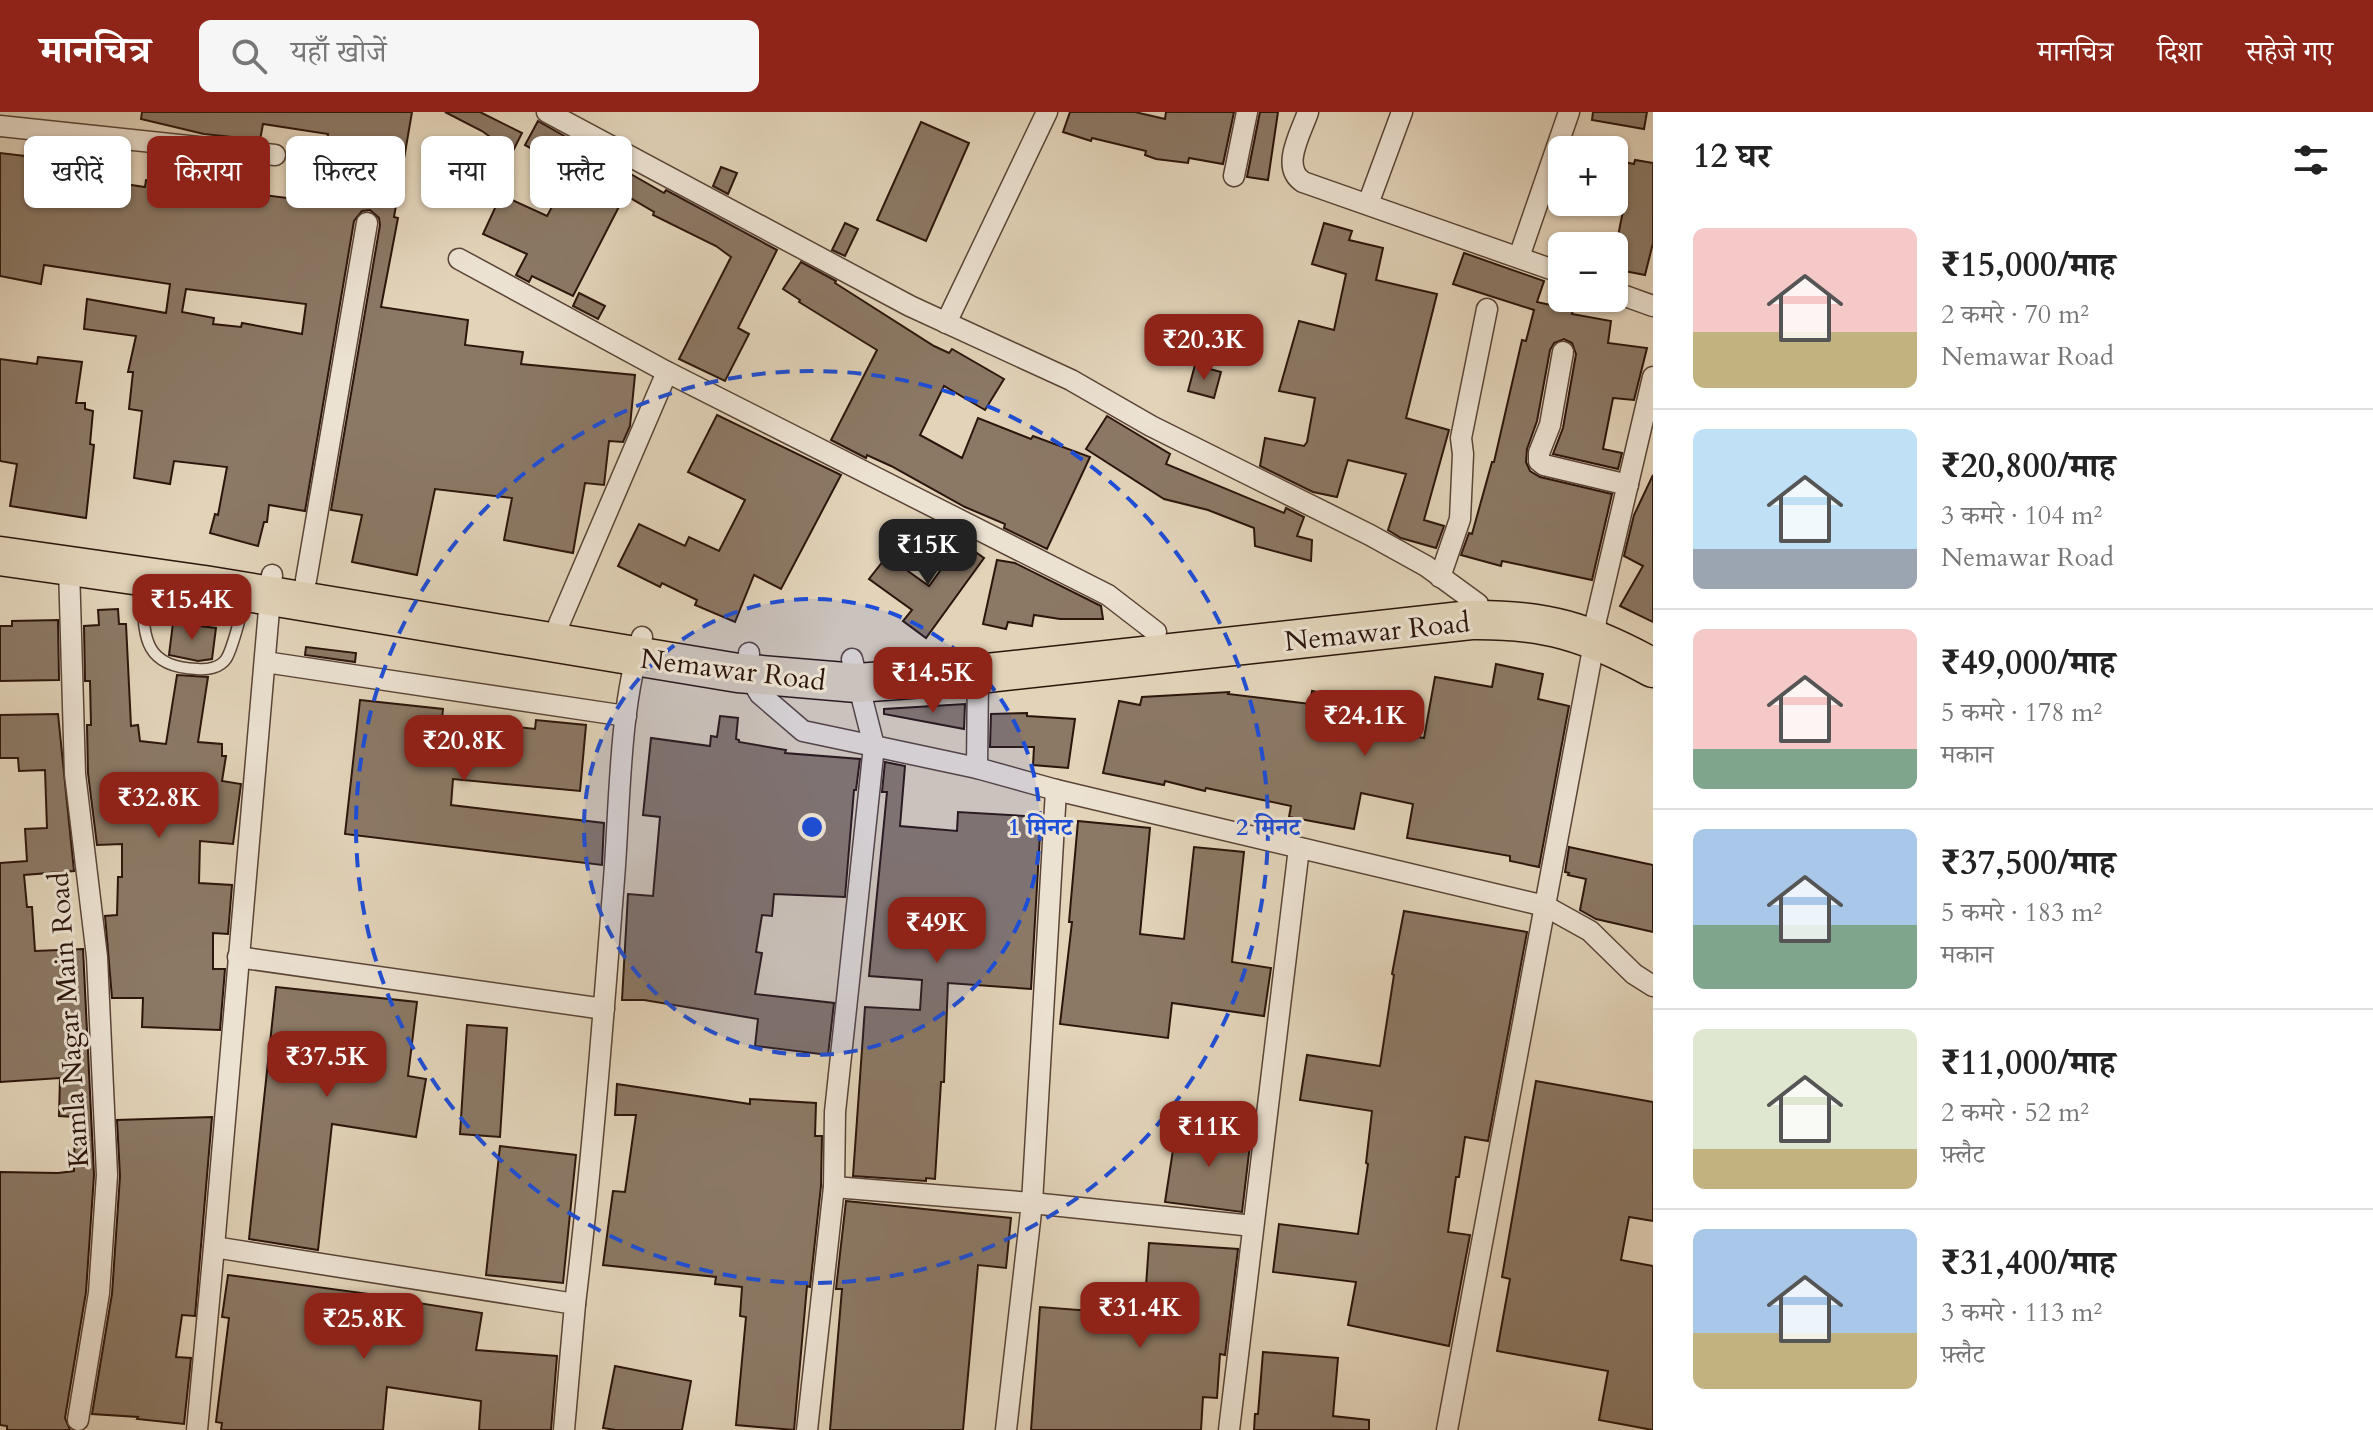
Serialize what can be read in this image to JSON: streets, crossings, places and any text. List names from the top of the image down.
{
  "streets": {
    "highway": ["Nemawar Road"],
    "street": ["Kamla Nagar Main Road"]
  },
  "crossings": [
    ["Nemawar Road", "Kamla Nagar Main Road"]
  ],
  "page": {
    "header": "मानचित्र",
    "search": "यहाँ खोजें",
    "nav": ["मानचित्र", "दिशा", "सहेजे गए"],
    "heading": "12 घर",
    "map_buttons": ["+", "−"],
    "chip": [
      "खरीदें",
      "किराया",
      "फ़िल्टर",
      "नया",
      "फ़्लैट"
    ],
    "list": [
      {
        "name": "₹15,000/माह",
        "note": "2 कमरे · 70 m² · Nemawar Road"
      },
      {
        "name": "₹20,800/माह",
        "note": "3 कमरे · 104 m² · Nemawar Road"
      },
      {
        "name": "₹49,000/माह",
        "note": "5 कमरे · 178 m² · मकान"
      },
      {
        "name": "₹37,500/माह",
        "note": "5 कमरे · 183 m² · मकान"
      },
      {
        "name": "₹11,000/माह",
        "note": "2 कमरे · 52 m² · फ़्लैट"
      },
      {
        "name": "₹31,400/माह",
        "note": "3 कमरे · 113 m² · फ़्लैट"
      }
    ],
    "price": [
      "₹20.3K",
      "₹15K",
      "₹15.4K",
      "₹14.5K",
      "₹24.1K",
      "₹20.8K",
      "₹32.8K",
      "₹49K",
      "₹37.5K",
      "₹11K",
      "₹31.4K",
      "₹25.8K"
    ]
  },
  "rings": ["1 मिनट", "2 मिनट"]
}
